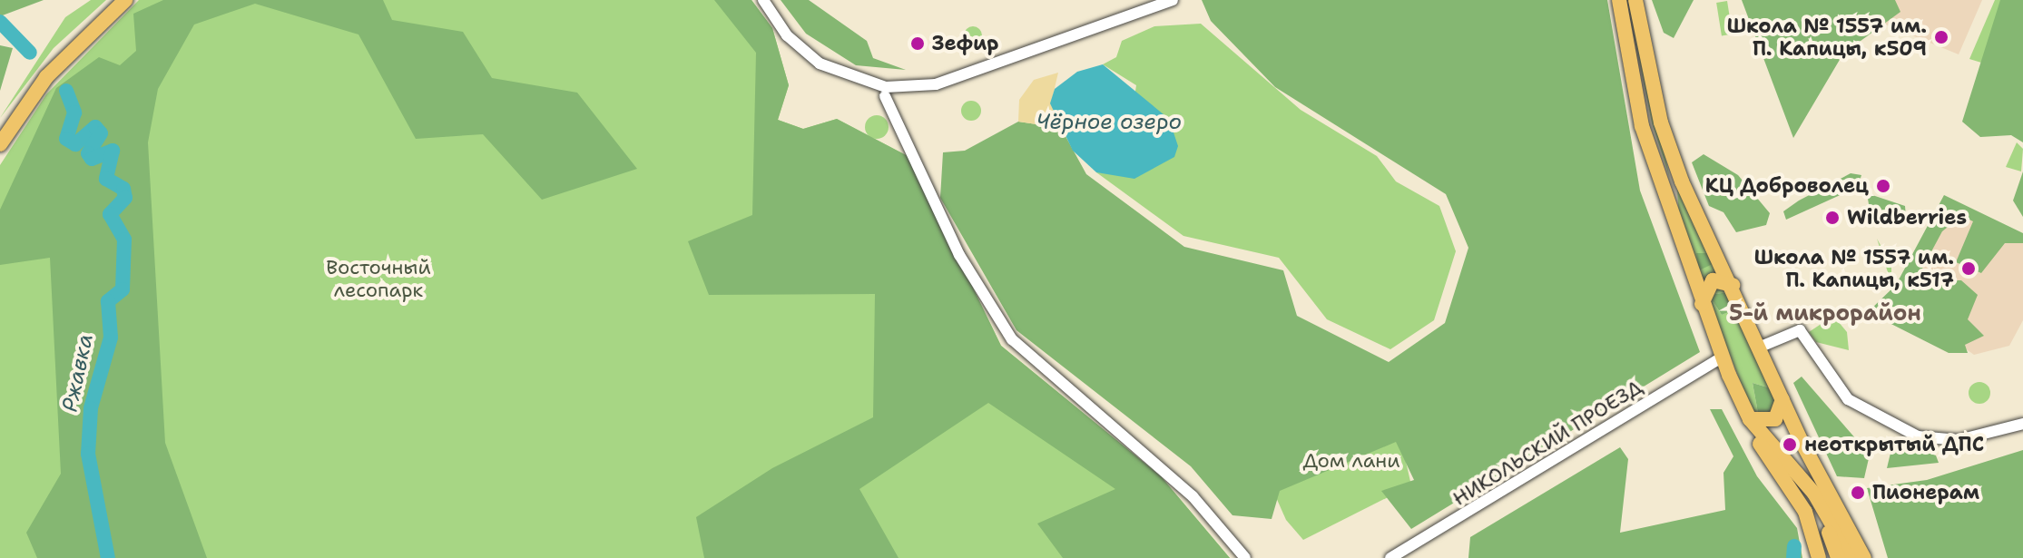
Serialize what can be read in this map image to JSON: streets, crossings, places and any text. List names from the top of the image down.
{
  "streets": {
    "street": ["НИКОЛЬСКИЙ ПРОЕЗД"]
  },
  "districts": ["5-й микрорайон"],
  "water": ["Чёрное озеро", "Ржавка"],
  "parks": ["Восточный лесопарк", "Дом лани"],
  "places": [
    "Школа № 1557 им. П. Капицы, к509",
    "Зефир",
    "КЦ Доброволец",
    "Wildberries",
    "Школа № 1557 им. П. Капицы, к517",
    "неоткрытый ДПС",
    "Пионерам"
  ]
}
